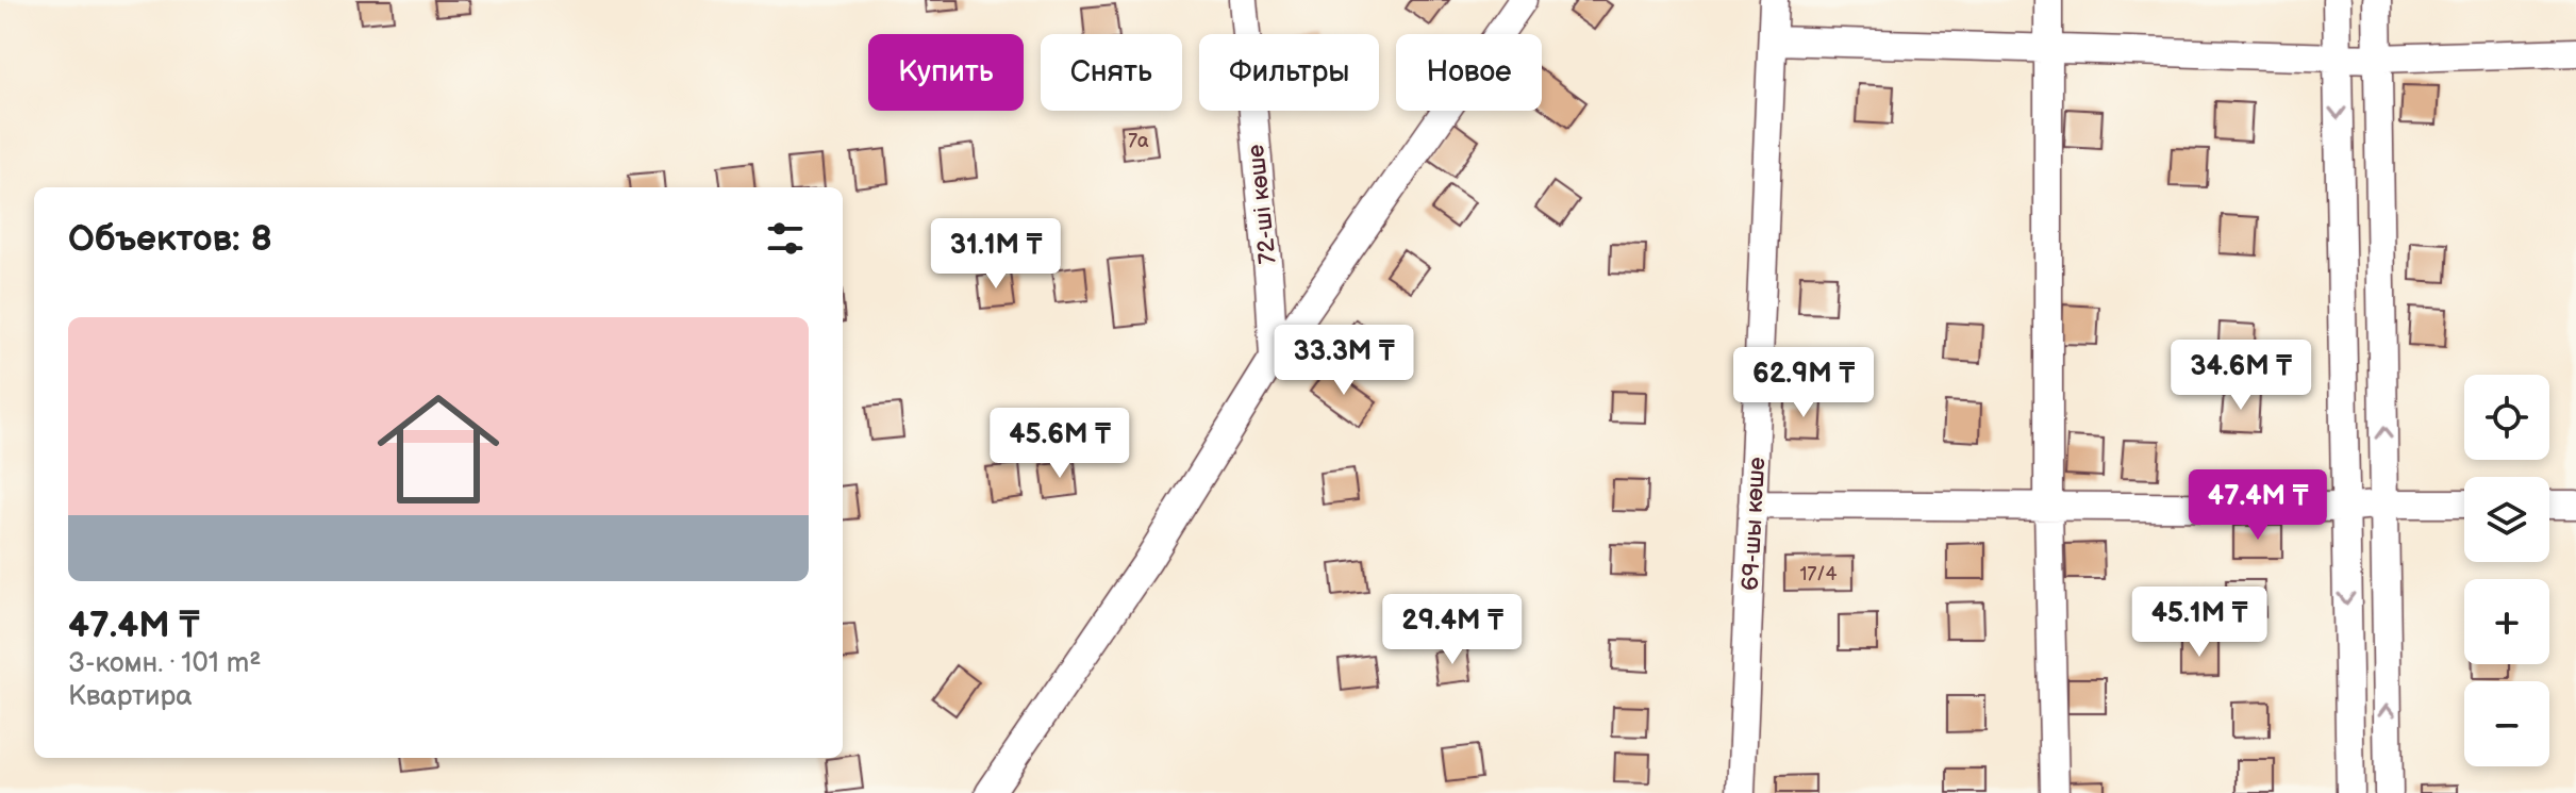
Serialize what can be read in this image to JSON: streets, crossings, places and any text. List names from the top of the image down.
{
  "streets": {
    "street": ["72-ші көше", "69-шы көше"]
  },
  "house_numbers": ["7а", "17/4"],
  "page": {
    "chip": [
      "Купить",
      "Снять",
      "Фильтры",
      "Новое"
    ],
    "heading": "Объектов: 8",
    "price": [
      "31.1M ₸",
      "33.3M ₸",
      "34.6M ₸",
      "62.9M ₸",
      "45.6M ₸",
      "47.4M ₸",
      "45.1M ₸",
      "29.4M ₸"
    ],
    "list": [
      {
        "name": "47.4M ₸",
        "note": "3-комн. · 101 m² · Квартира"
      }
    ],
    "map_buttons": ["+", "−"]
  }
}
